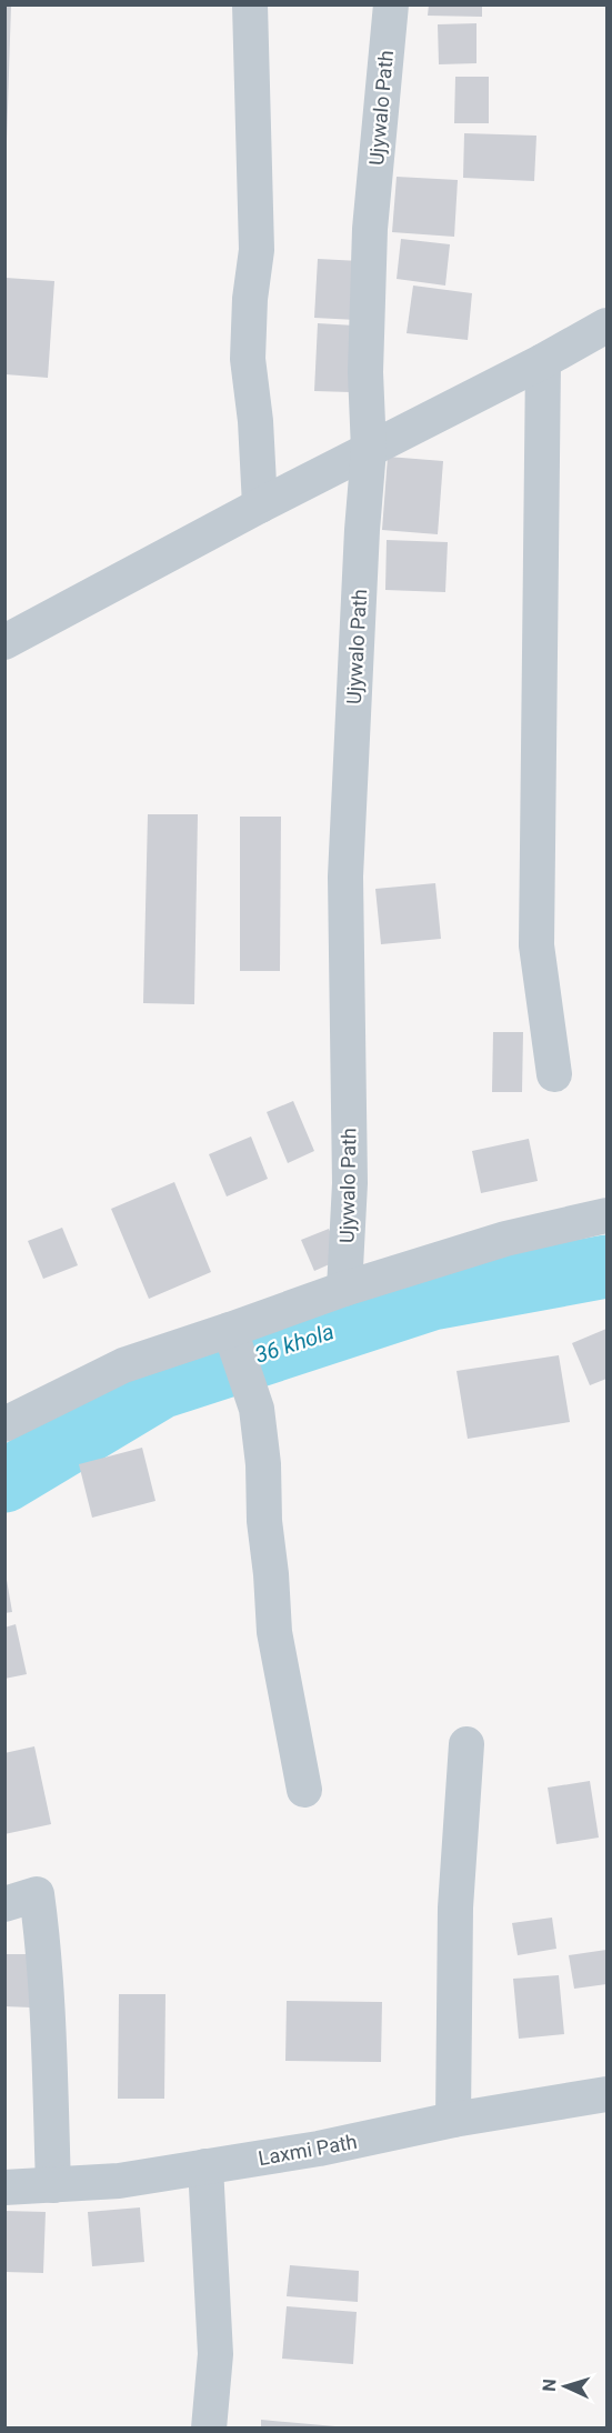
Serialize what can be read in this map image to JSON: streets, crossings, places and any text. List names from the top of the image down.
{
  "streets": {
    "street": ["Ujywalo Path", "Laxmi Path"]
  },
  "water": ["36 khola"],
  "north": "left"
}
